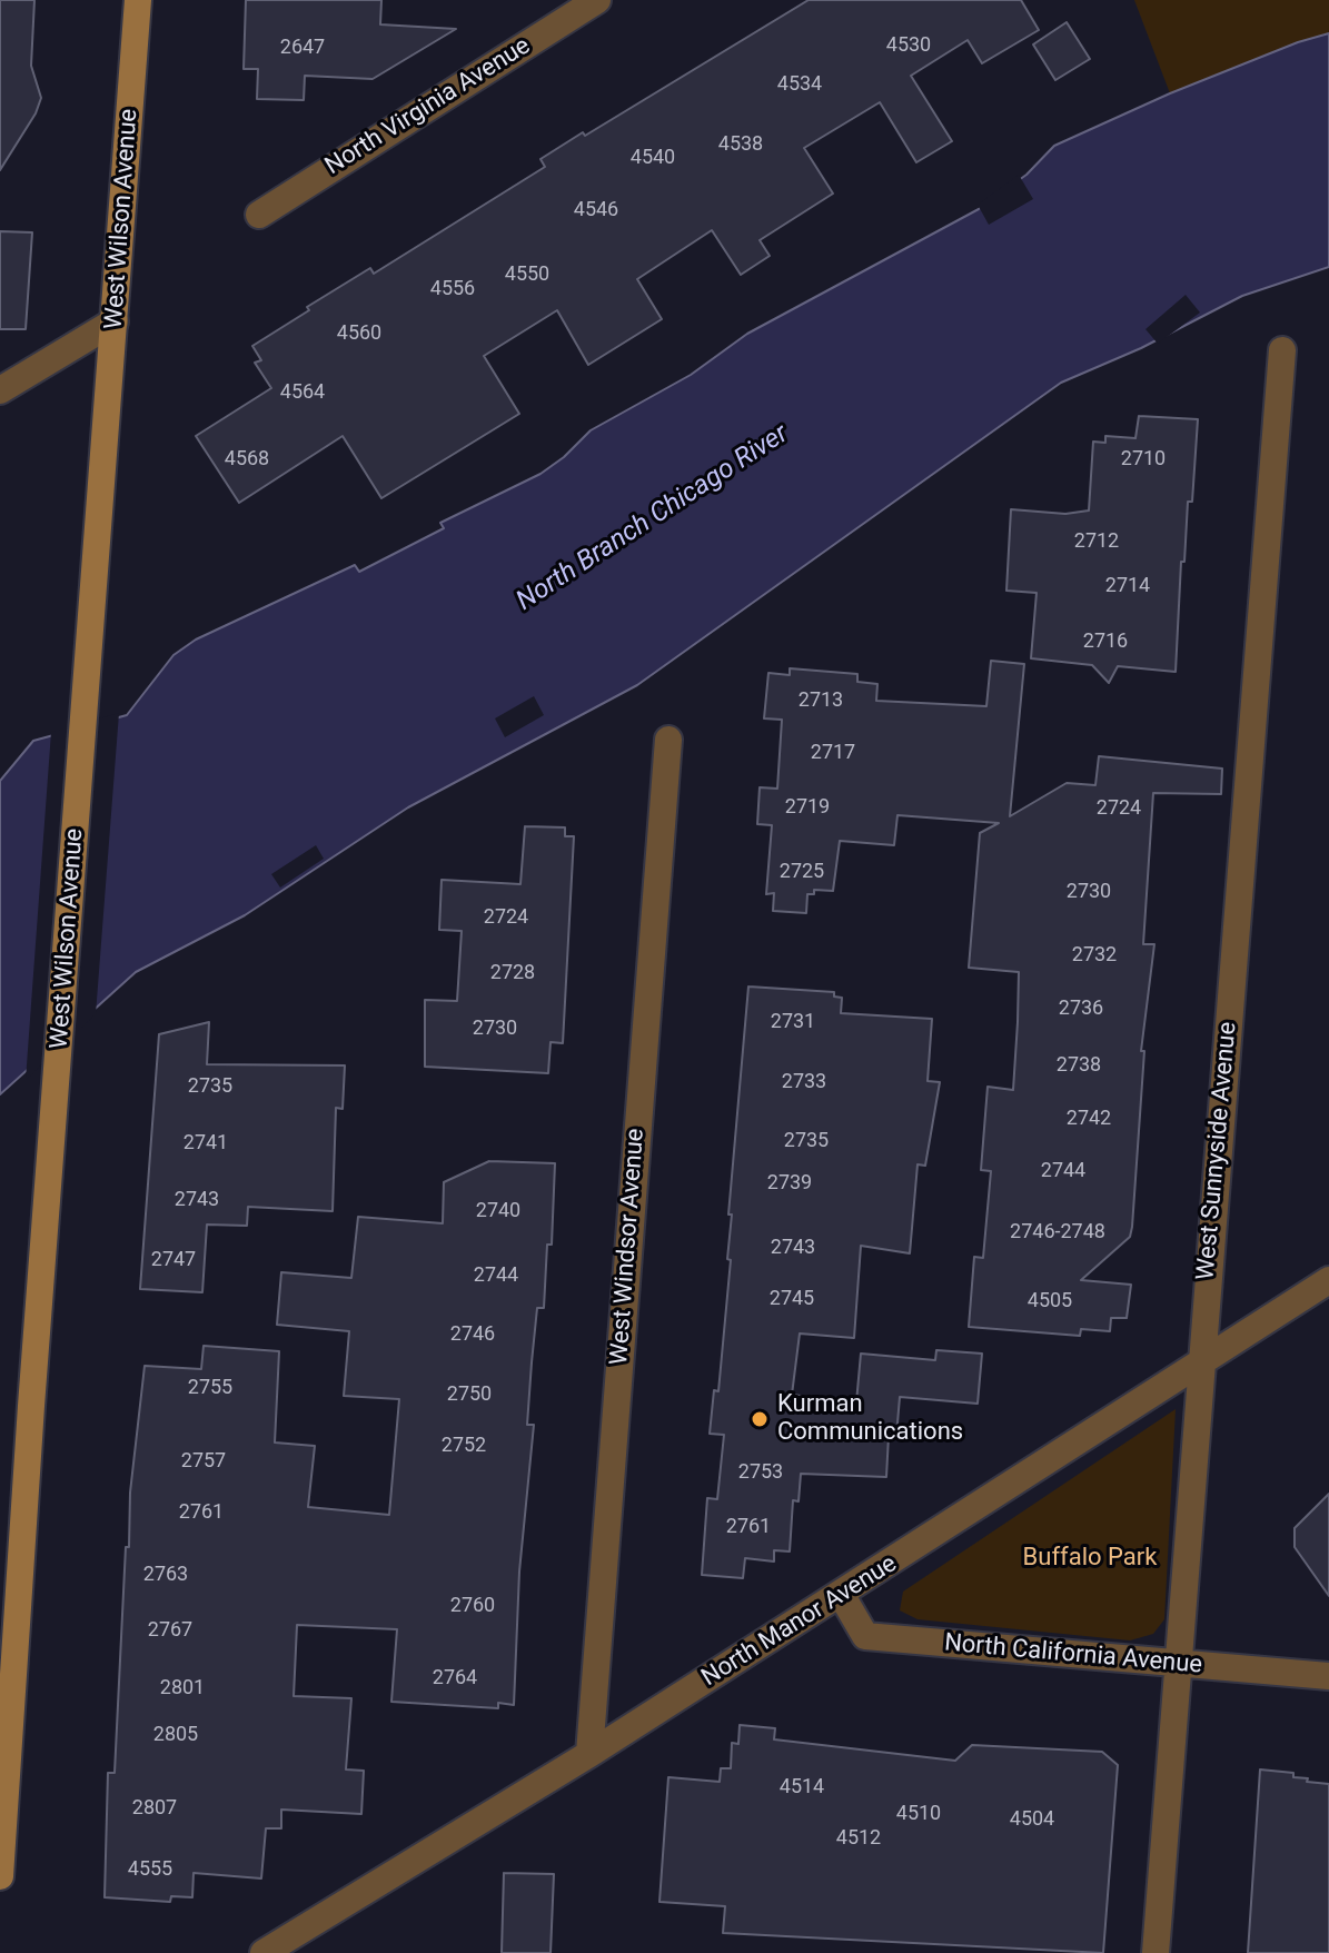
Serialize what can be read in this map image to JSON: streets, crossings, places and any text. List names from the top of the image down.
{
  "streets": {
    "street": [
      "North Virginia Avenue",
      "West Wilson Avenue",
      "West Sunnyside Avenue",
      "West Windsor Avenue",
      "North Manor Avenue",
      "North California Avenue"
    ]
  },
  "crossings": [
    ["West Sunnyside Avenue", "North Manor Avenue"],
    ["West Sunnyside Avenue", "North California Avenue"],
    ["West Windsor Avenue", "North Manor Avenue"],
    ["North Manor Avenue", "North California Avenue"]
  ],
  "water": ["North Branch Chicago River"],
  "parks": ["Buffalo Park"],
  "places": ["Kurman Communications"],
  "house_numbers": [
    "4530",
    "2647",
    "4534",
    "4538",
    "4540",
    "4546",
    "4550",
    "4556",
    "4560",
    "4564",
    "4568",
    "2710",
    "2712",
    "2714",
    "2716",
    "2713",
    "2717",
    "2719",
    "2724",
    "2725",
    "2730",
    "2724",
    "2732",
    "2728",
    "2736",
    "2731",
    "2730",
    "2738",
    "2733",
    "2735",
    "2742",
    "2735",
    "2741",
    "2744",
    "2739",
    "2743",
    "2740",
    "2746-2748",
    "2743",
    "2747",
    "2744",
    "2745",
    "4505",
    "2746",
    "2755",
    "2750",
    "2752",
    "2757",
    "2753",
    "2761",
    "2761",
    "2763",
    "2760",
    "2767",
    "2764",
    "2801",
    "2805",
    "4514",
    "2807",
    "4510",
    "4504",
    "4512",
    "4555"
  ]
}
